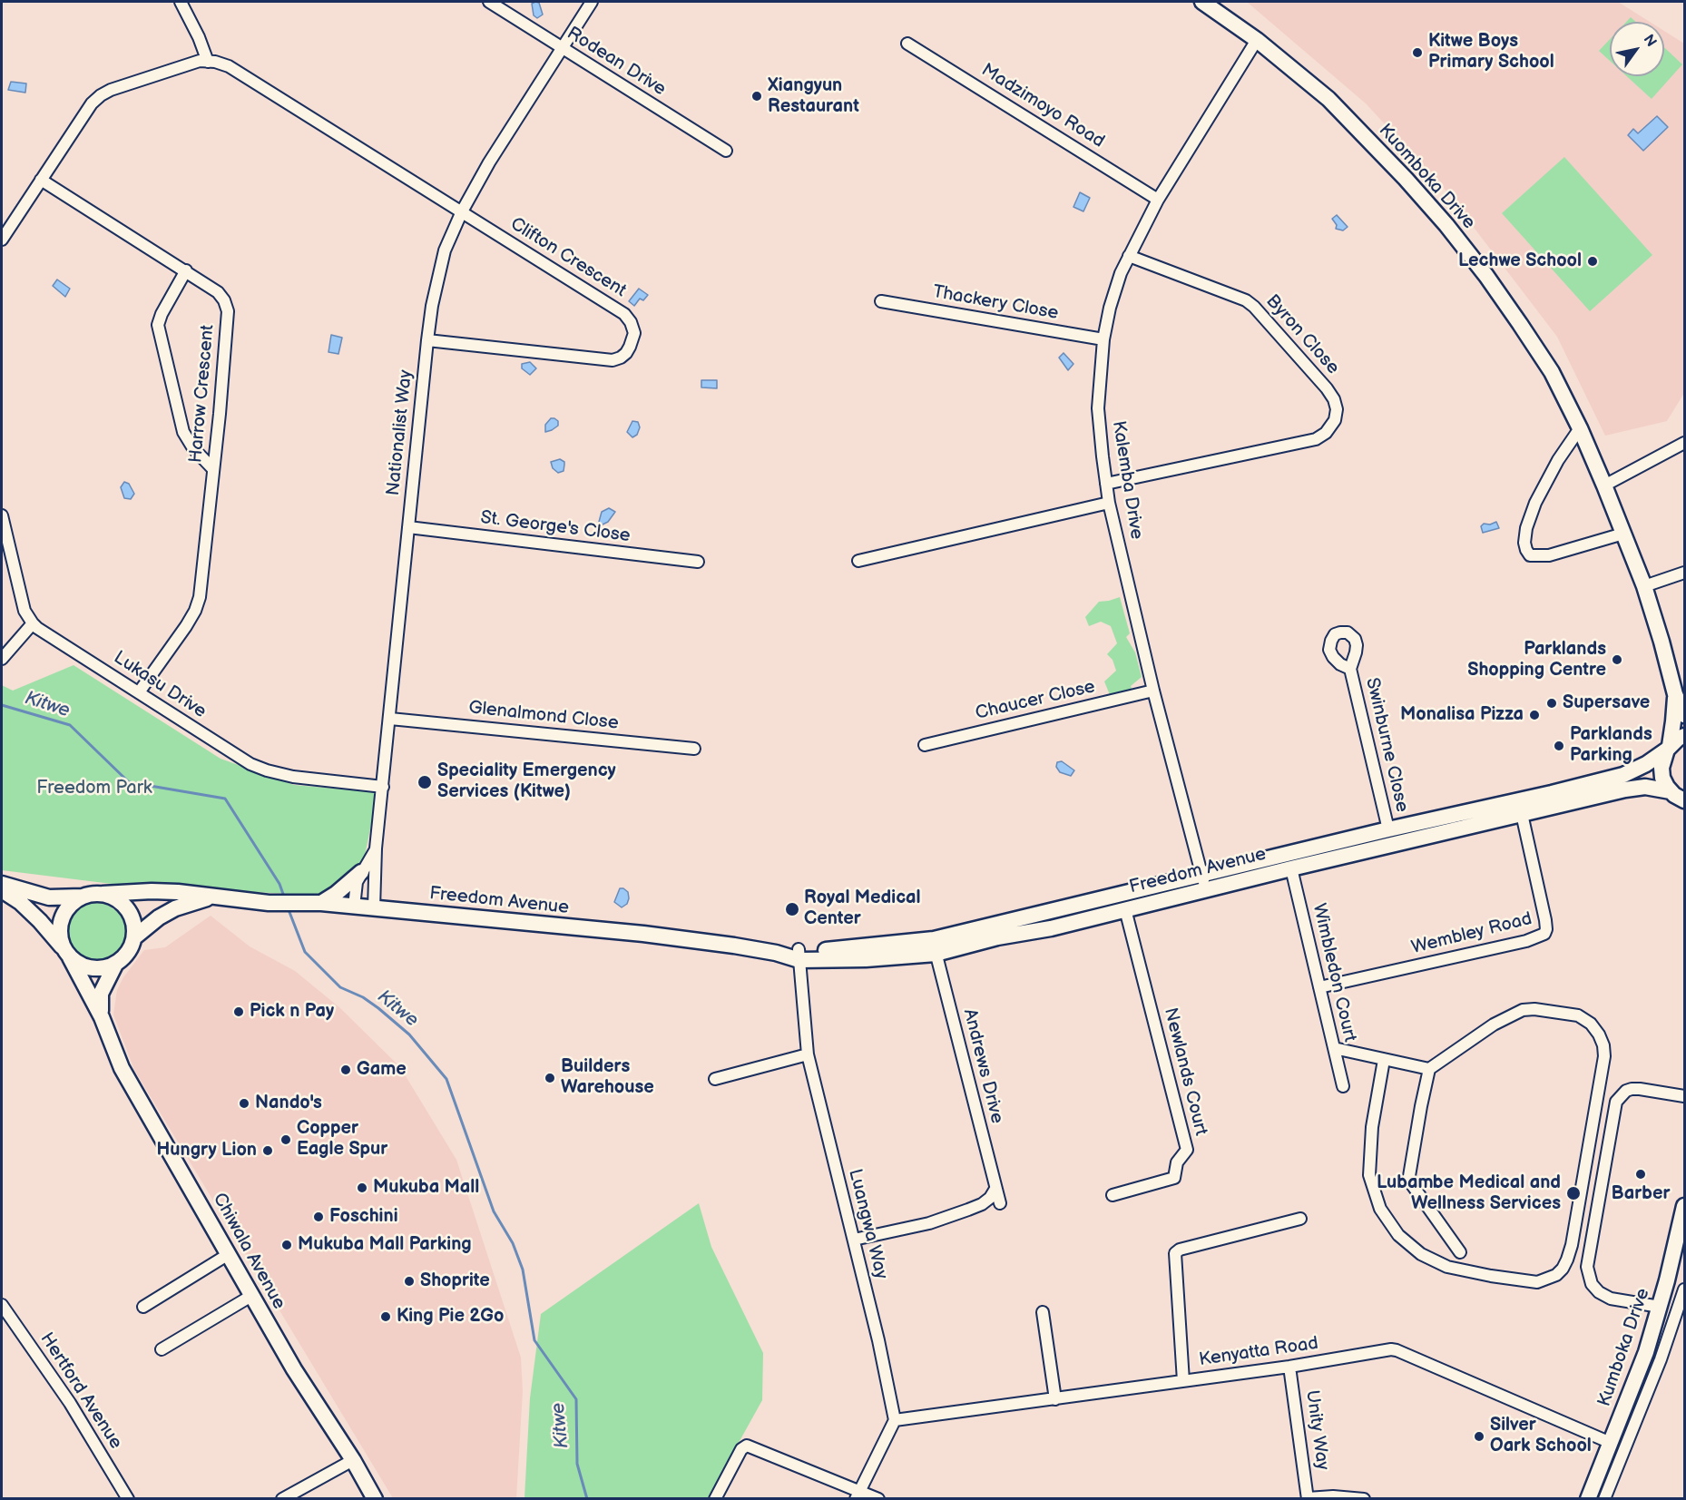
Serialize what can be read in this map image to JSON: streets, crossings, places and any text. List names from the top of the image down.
{
  "streets": {
    "main road": [
      "Kuomboka Drive",
      "Freedom Avenue",
      "Chiwala Avenue",
      "Kumboka Drive"
    ],
    "street": [
      "Rodean Drive",
      "Madzimoyo Road",
      "Clifton Crescent",
      "Thackery Close",
      "Byron Close",
      "Harrow Crescent",
      "Nationalist Way",
      "Kalemba Drive",
      "St. George's Close",
      "Lukasu Drive",
      "Chaucer Close",
      "Glenalmond Close",
      "Swinburne Close",
      "Wembley Road",
      "Wimbledon Court",
      "Andrews Drive",
      "Newlands Court",
      "Luangwa Way",
      "Kenyatta Road",
      "Hertford Avenue",
      "Unity Way"
    ]
  },
  "crossings": [
    ["Rodean Drive", "Nationalist Way"],
    ["Madzimoyo Road", "Kalemba Drive"],
    ["Kuomboka Drive", "Kalemba Drive"],
    ["Clifton Crescent", "Nationalist Way"],
    ["Thackery Close", "Kalemba Drive"],
    ["Byron Close", "Kalemba Drive"],
    ["Harrow Crescent", "Lukasu Drive"],
    ["Nationalist Way", "St. George's Close"],
    ["Nationalist Way", "Lukasu Drive"],
    ["Nationalist Way", "Glenalmond Close"],
    ["Nationalist Way", "Freedom Avenue"],
    ["Kalemba Drive", "Chaucer Close"],
    ["Kalemba Drive", "Freedom Avenue"],
    ["Swinburne Close", "Freedom Avenue"],
    ["Freedom Avenue", "Wembley Road"],
    ["Freedom Avenue", "Wimbledon Court"],
    ["Freedom Avenue", "Andrews Drive"],
    ["Freedom Avenue", "Newlands Court"],
    ["Freedom Avenue", "Luangwa Way"],
    ["Freedom Avenue", "Chiwala Avenue"],
    ["Wembley Road", "Wimbledon Court"],
    ["Luangwa Way", "Kenyatta Road"],
    ["Kumboka Drive", "Kenyatta Road"],
    ["Kenyatta Road", "Unity Way"]
  ],
  "water": ["Kitwe"],
  "parks": ["Freedom Park"],
  "places": [
    "Kitwe Boys Primary School",
    "Xiangyun Restaurant",
    "Lechwe School",
    "Parklands Shopping Centre",
    "Supersave",
    "Monalisa Pizza",
    "Parklands Parking",
    "Speciality Emergency Services (Kitwe)",
    "Royal Medical Center",
    "Pick n Pay",
    "Game",
    "Builders Warehouse",
    "Nando's",
    "Copper Eagle Spur",
    "Hungry Lion",
    "Barber",
    "Mukuba Mall",
    "Lubambe Medical and Wellness Services",
    "Foschini",
    "Mukuba Mall Parking",
    "Shoprite",
    "King Pie 2Go",
    "Silver Oark School"
  ],
  "north": "top right"
}
